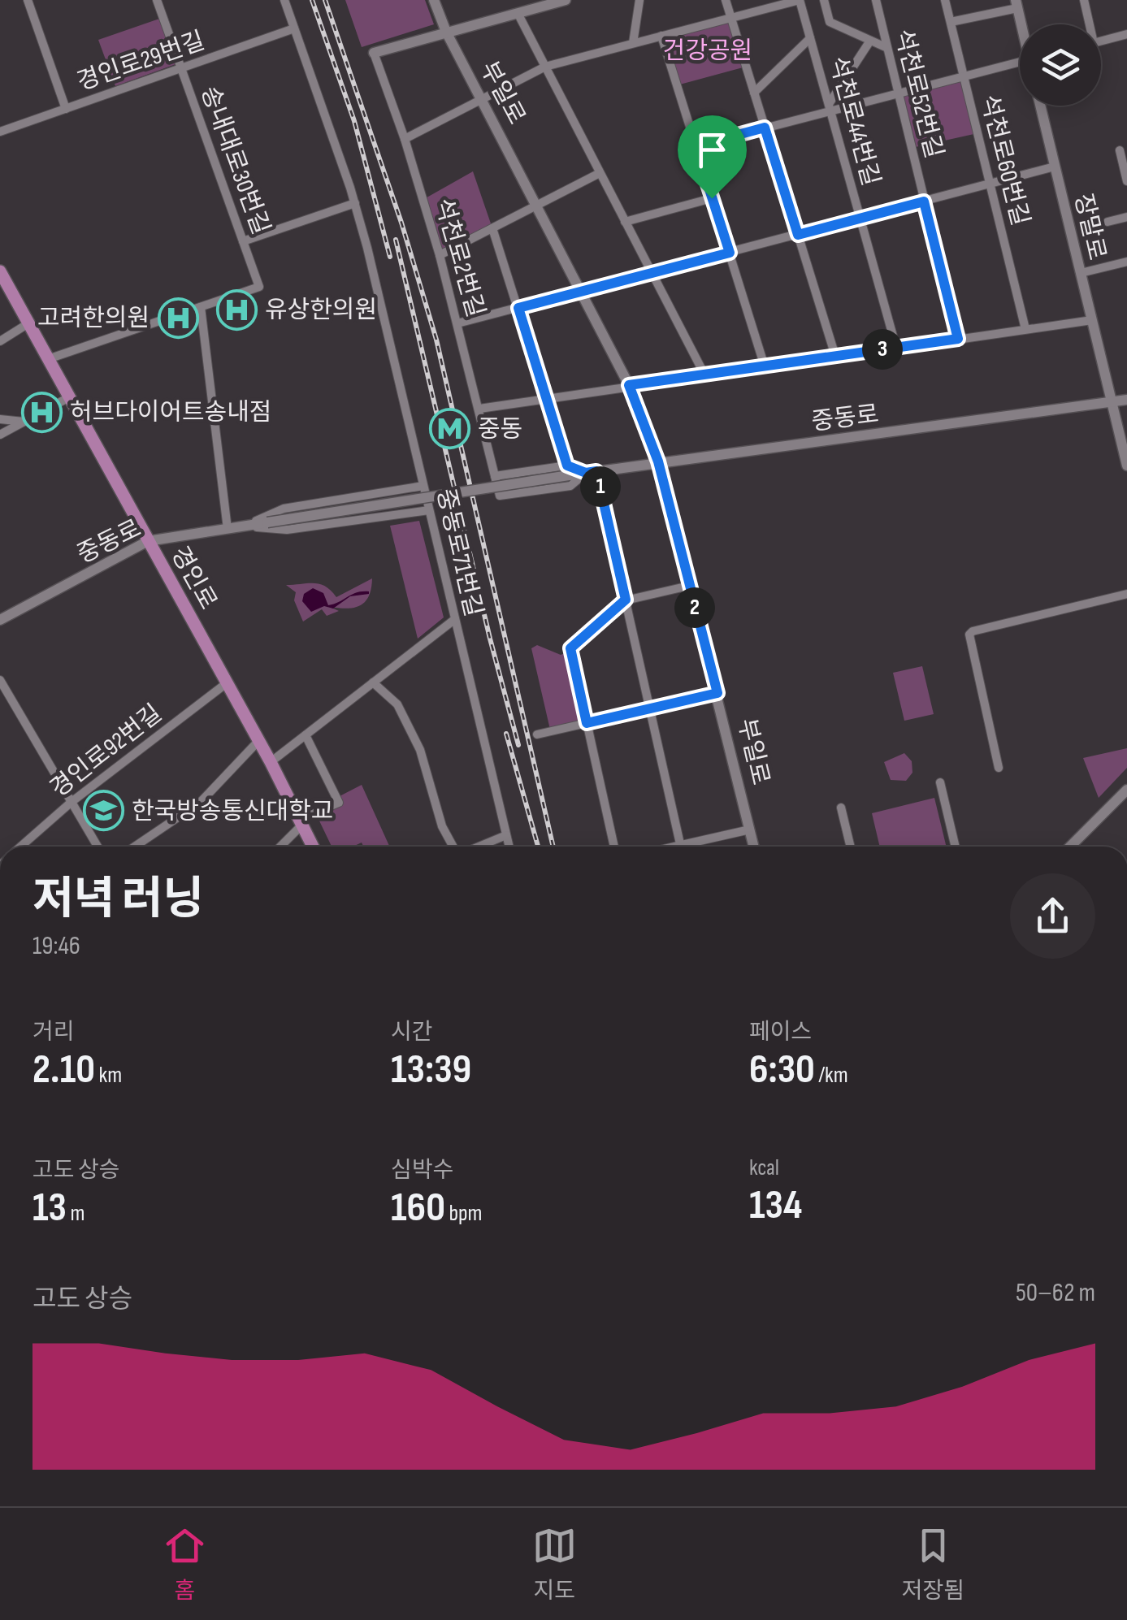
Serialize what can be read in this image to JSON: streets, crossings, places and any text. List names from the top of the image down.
{
  "streets": {
    "main road": ["경인로"],
    "street": [
      "경인로29번길",
      "부일로",
      "석천로52번길",
      "석천로44번길",
      "송내대로30번길",
      "석천로60번길",
      "장말로",
      "석천로2번길",
      "중동로",
      "중동로71번길",
      "경인로92번길"
    ]
  },
  "crossings": [
    ["경인로29번길", "송내대로30번길"],
    ["경인로29번길", "중동로71번길"],
    ["부일로", "중동로"],
    ["장말로", "중동로"],
    ["중동로", "중동로71번길"],
    ["중동로", "경인로"],
    ["경인로", "경인로92번길"]
  ],
  "parks": ["건강공원"],
  "places": {
    "hospital": ["유상한의원", "고려한의원", "허브다이어트송내점"],
    "metro station": ["중동"],
    "school or university": ["한국방송통신대학교"]
  },
  "page": {
    "pins": ["3", "1", "2"],
    "heading": ["저녁 러닝", "19:46"],
    "stats": [
      ["거리", "2.10 km"],
      ["시간", "13:39"],
      ["페이스", "6:30 /km"],
      ["고도 상승", "13 m"],
      ["심박수", "160 bpm"],
      ["kcal", "134"]
    ],
    "chart": ["고도 상승", "50–62 m"],
    "tabs": ["홈", "지도", "저장됨"]
  }
}
